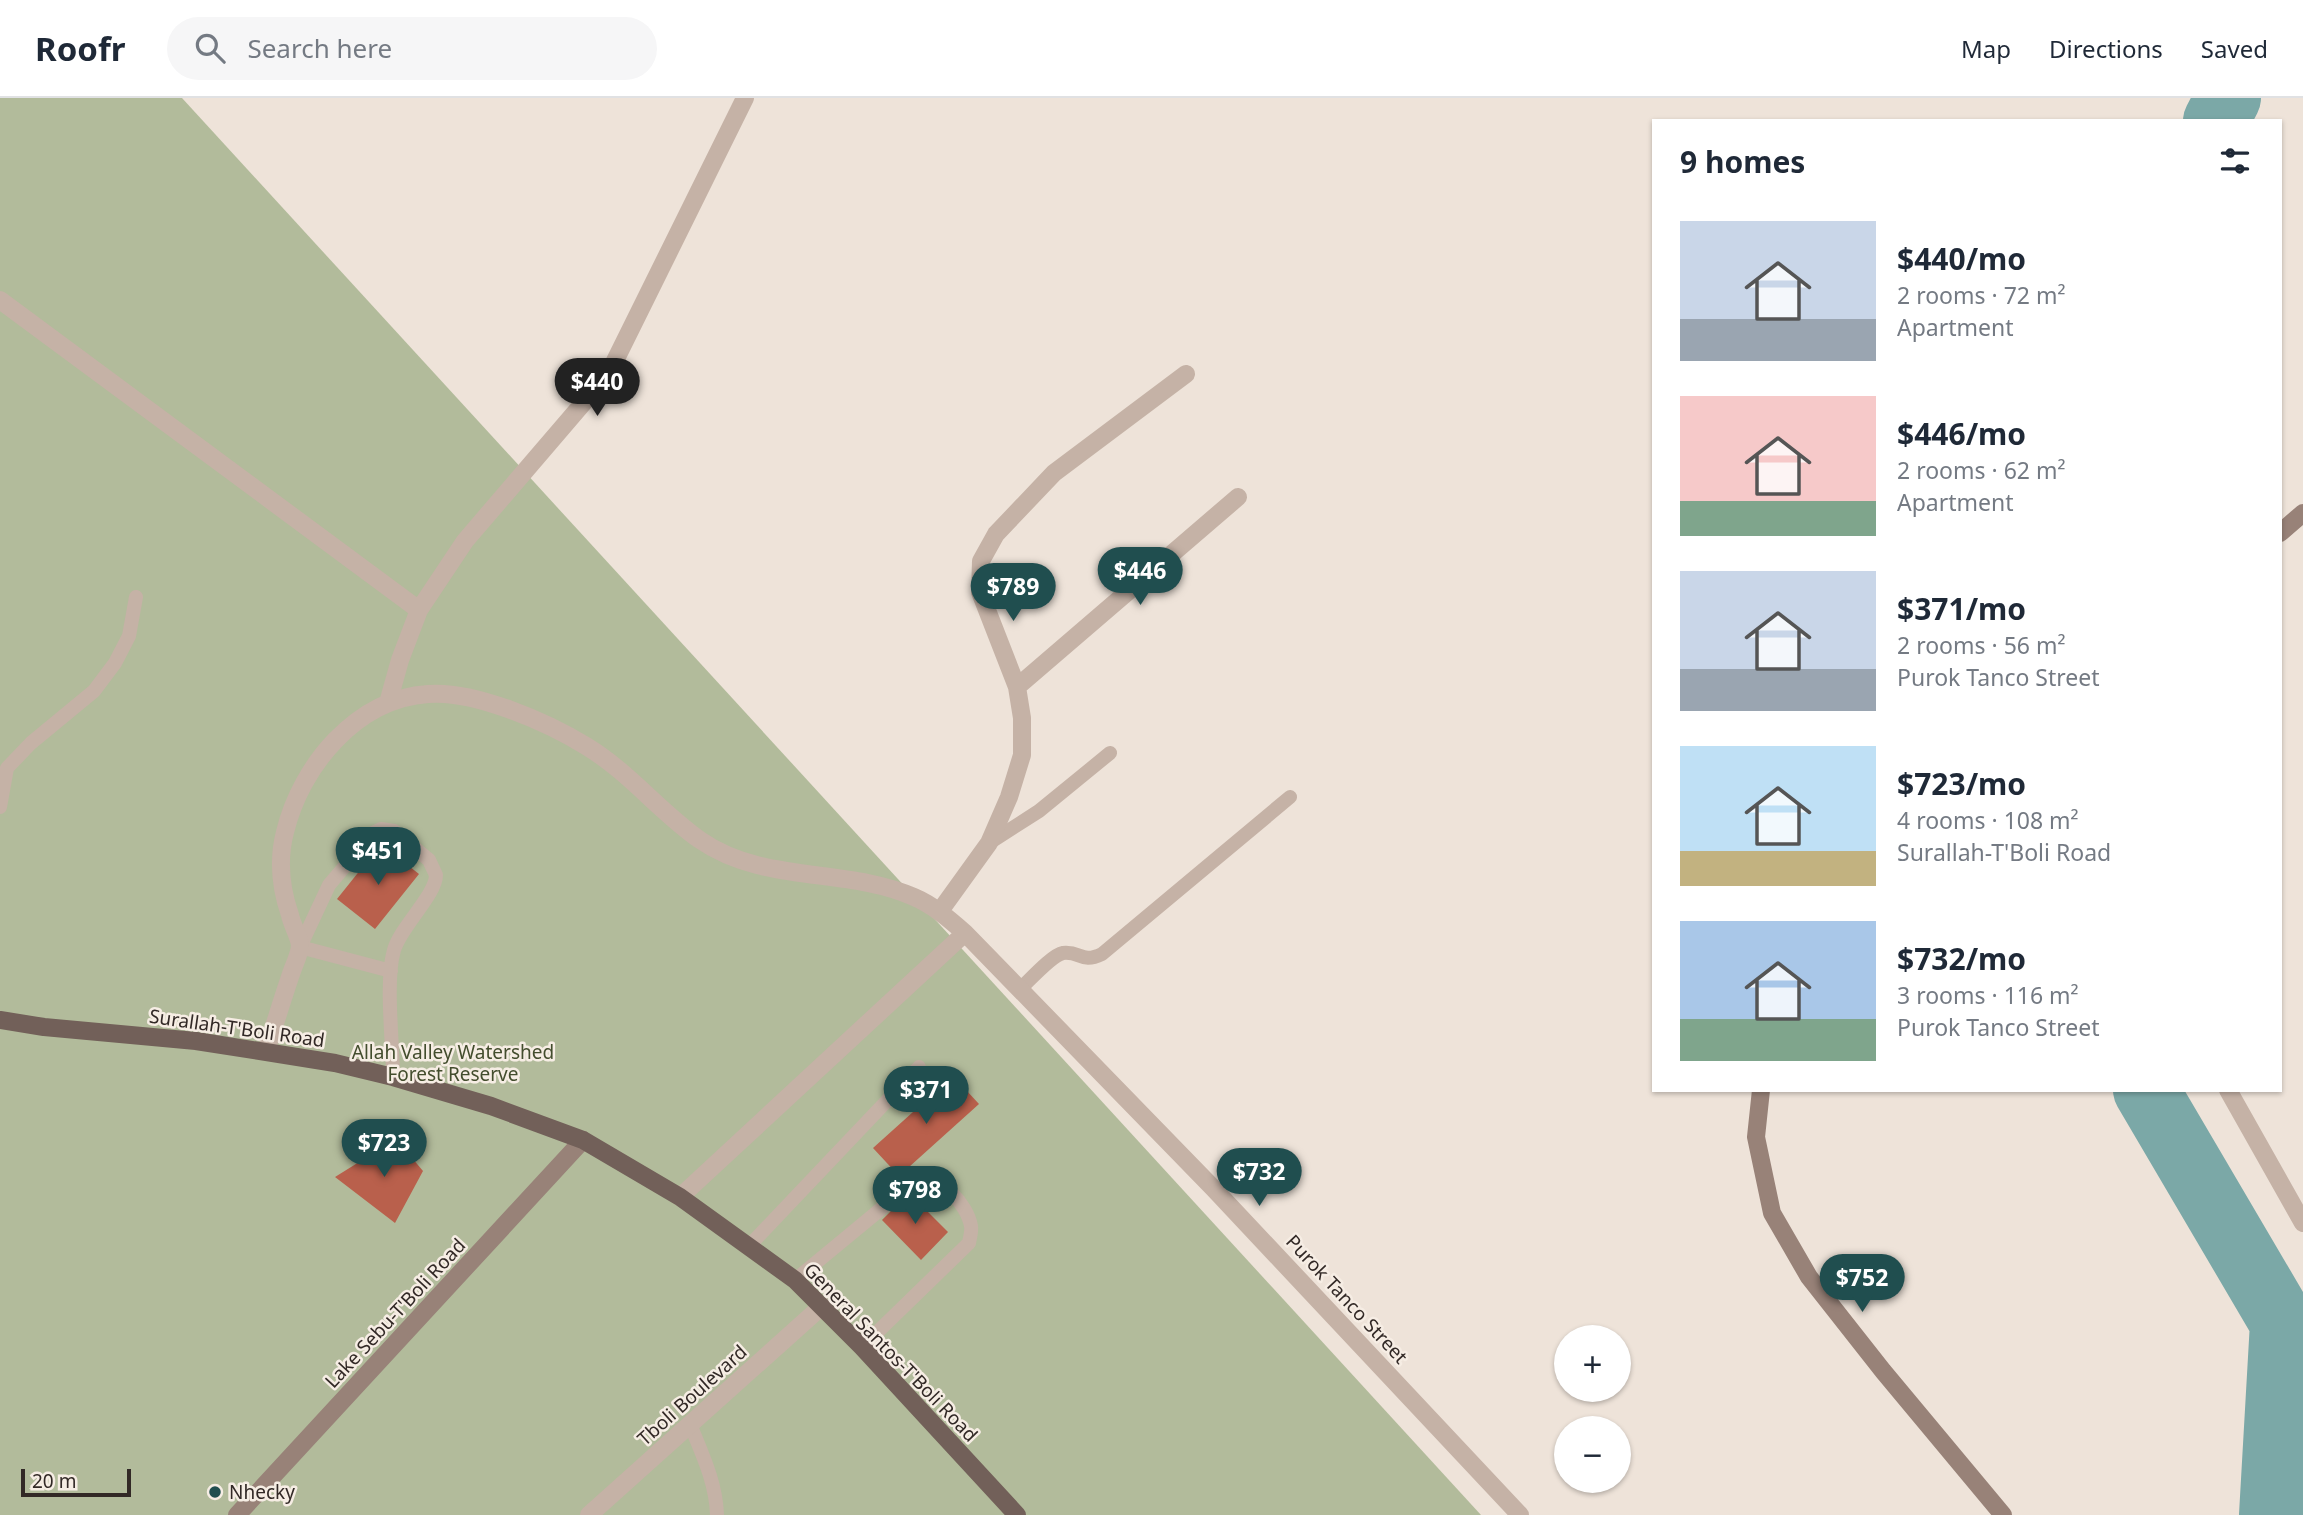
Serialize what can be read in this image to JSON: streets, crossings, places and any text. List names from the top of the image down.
{
  "streets": {
    "main road": ["Surallah-T'Boli Road", "General Santos-T'Boli Road"],
    "street": ["Purok Tanco Street", "Lake Sebu-T'Boli Road", "Tboli Boulevard"]
  },
  "crossings": [
    ["Surallah-T'Boli Road", "Lake Sebu-T'Boli Road"],
    ["Surallah-T'Boli Road", "General Santos-T'Boli Road"],
    ["Lake Sebu-T'Boli Road", "General Santos-T'Boli Road"],
    ["General Santos-T'Boli Road", "Tboli Boulevard"]
  ],
  "parks": ["Allah Valley Watershed Forest Reserve"],
  "places": ["Nhecky"],
  "scale_bar": "20 m",
  "page": {
    "header": "Roofr",
    "search": "Search here",
    "nav": ["Map", "Directions", "Saved"],
    "heading": "9 homes",
    "list": [
      {
        "name": "$440/mo",
        "note": "2 rooms · 72 m² · Apartment"
      },
      {
        "name": "$446/mo",
        "note": "2 rooms · 62 m² · Apartment"
      },
      {
        "name": "$371/mo",
        "note": "2 rooms · 56 m² · Purok Tanco Street"
      },
      {
        "name": "$723/mo",
        "note": "4 rooms · 108 m² · Surallah-T'Boli Road"
      },
      {
        "name": "$732/mo",
        "note": "3 rooms · 116 m² · Purok Tanco Street"
      }
    ],
    "price": [
      "$440",
      "$446",
      "$789",
      "$451",
      "$371",
      "$723",
      "$732",
      "$798",
      "$752"
    ],
    "map_buttons": ["+", "−"],
    "scale": "20 m"
  }
}
